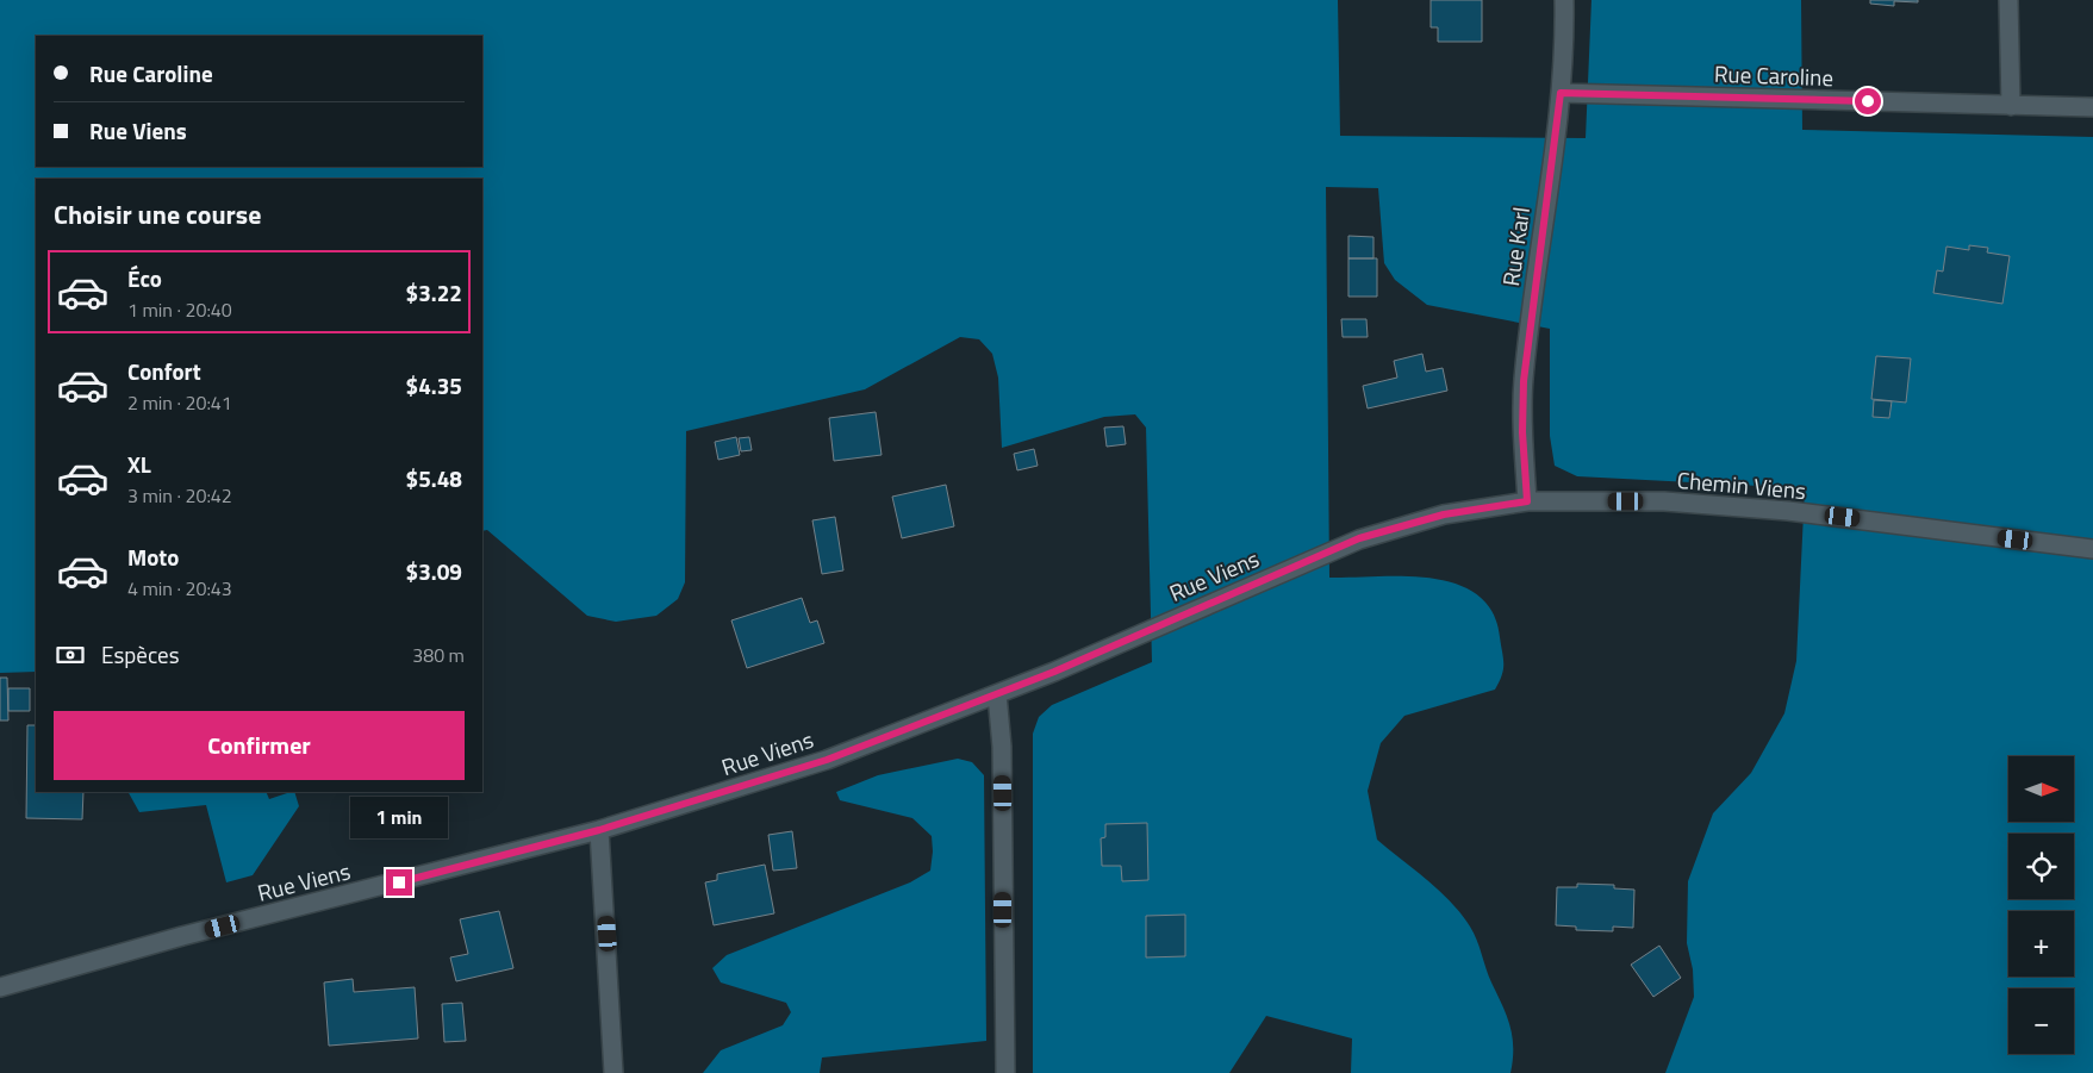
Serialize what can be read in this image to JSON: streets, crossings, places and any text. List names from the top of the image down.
{
  "streets": {
    "street": [
      "Rue Caroline",
      "Rue Karl",
      "Chemin Viens",
      "Rue Viens"
    ]
  },
  "crossings": [
    ["Rue Caroline", "Rue Karl"],
    ["Rue Karl", "Chemin Viens"],
    ["Rue Karl", "Rue Viens"],
    ["Chemin Viens", "Rue Viens"]
  ],
  "north": "right",
  "page": {
    "banner": ["Rue Caroline", "Rue Viens"],
    "heading": "Choisir une course",
    "list": [
      {
        "name": "Éco",
        "note": "1 min · 20:40",
        "value": "$3.22"
      },
      {
        "name": "Confort",
        "note": "2 min · 20:41",
        "value": "$4.35"
      },
      {
        "name": "XL",
        "note": "3 min · 20:42",
        "value": "$5.48"
      },
      {
        "name": "Moto",
        "note": "4 min · 20:43",
        "value": "$3.09"
      }
    ],
    "pay": ["Espèces", "380 m"],
    "buttons": "Confirmer",
    "map_buttons": ["+", "−"],
    "bubble": "1 min"
  }
}
